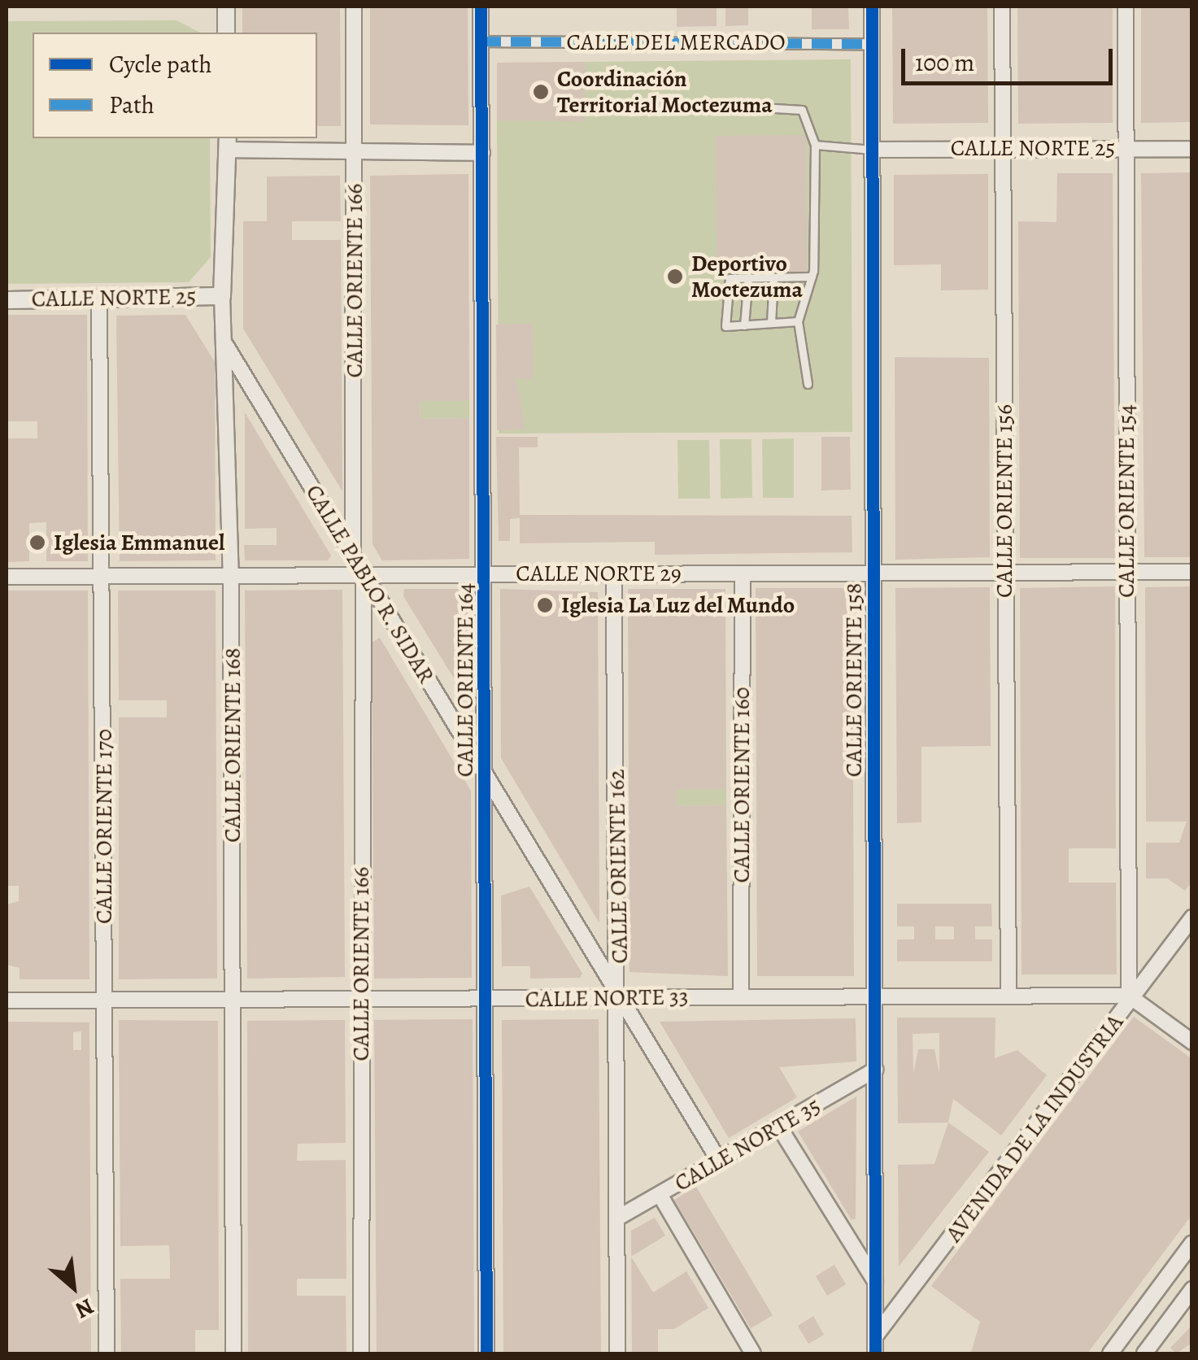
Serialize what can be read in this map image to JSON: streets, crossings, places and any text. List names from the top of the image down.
{
  "streets": {
    "street": [
      "CALLE DEL MERCADO",
      "CALLE NORTE 25",
      "CALLE ORIENTE 166",
      "CALLE ORIENTE 156",
      "CALLE ORIENTE 154",
      "CALLE NORTE 29",
      "CALLE PABLO R. SIDAR",
      "CALLE ORIENTE 164",
      "CALLE ORIENTE 158",
      "CALLE ORIENTE 168",
      "CALLE ORIENTE 160",
      "CALLE ORIENTE 170",
      "CALLE ORIENTE 162",
      "CALLE NORTE 33",
      "AVENIDA DE LA INDUSTRIA",
      "CALLE NORTE 35"
    ]
  },
  "crossings": [
    ["CALLE DEL MERCADO", "CALLE ORIENTE 164"],
    ["CALLE DEL MERCADO", "CALLE ORIENTE 158"],
    ["CALLE NORTE 25", "CALLE ORIENTE 156"],
    ["CALLE NORTE 25", "CALLE ORIENTE 154"],
    ["CALLE NORTE 25", "CALLE ORIENTE 158"],
    ["CALLE NORTE 25", "CALLE ORIENTE 168"],
    ["CALLE NORTE 25", "CALLE ORIENTE 170"],
    ["CALLE ORIENTE 166", "CALLE NORTE 29"],
    ["CALLE ORIENTE 166", "CALLE PABLO R. SIDAR"],
    ["CALLE ORIENTE 166", "CALLE NORTE 33"],
    ["CALLE ORIENTE 156", "CALLE NORTE 29"],
    ["CALLE ORIENTE 156", "CALLE NORTE 33"],
    ["CALLE ORIENTE 154", "CALLE NORTE 29"],
    ["CALLE ORIENTE 154", "CALLE NORTE 33"],
    ["CALLE ORIENTE 154", "AVENIDA DE LA INDUSTRIA"],
    ["CALLE NORTE 29", "CALLE PABLO R. SIDAR"],
    ["CALLE NORTE 29", "CALLE ORIENTE 164"],
    ["CALLE NORTE 29", "CALLE ORIENTE 158"],
    ["CALLE NORTE 29", "CALLE ORIENTE 168"],
    ["CALLE NORTE 29", "CALLE ORIENTE 160"],
    ["CALLE NORTE 29", "CALLE ORIENTE 170"],
    ["CALLE NORTE 29", "CALLE ORIENTE 162"],
    ["CALLE PABLO R. SIDAR", "CALLE ORIENTE 164"],
    ["CALLE PABLO R. SIDAR", "CALLE ORIENTE 168"],
    ["CALLE PABLO R. SIDAR", "CALLE ORIENTE 162"],
    ["CALLE PABLO R. SIDAR", "CALLE NORTE 33"],
    ["CALLE PABLO R. SIDAR", "CALLE NORTE 35"],
    ["CALLE ORIENTE 164", "CALLE NORTE 33"],
    ["CALLE ORIENTE 158", "CALLE NORTE 33"],
    ["CALLE ORIENTE 158", "AVENIDA DE LA INDUSTRIA"],
    ["CALLE ORIENTE 158", "CALLE NORTE 35"],
    ["CALLE ORIENTE 168", "CALLE NORTE 33"],
    ["CALLE ORIENTE 160", "CALLE NORTE 33"],
    ["CALLE ORIENTE 170", "CALLE NORTE 33"],
    ["CALLE ORIENTE 162", "CALLE NORTE 33"],
    ["CALLE ORIENTE 162", "CALLE NORTE 35"],
    ["CALLE NORTE 33", "AVENIDA DE LA INDUSTRIA"]
  ],
  "places": [
    "Coordinación Territorial Moctezuma",
    "Deportivo Moctezuma",
    "Iglesia Emmanuel",
    "Iglesia La Luz del Mundo"
  ],
  "legend": ["Cycle path", "Path"],
  "scale_bar": "100 m",
  "north": "bottom right"
}
